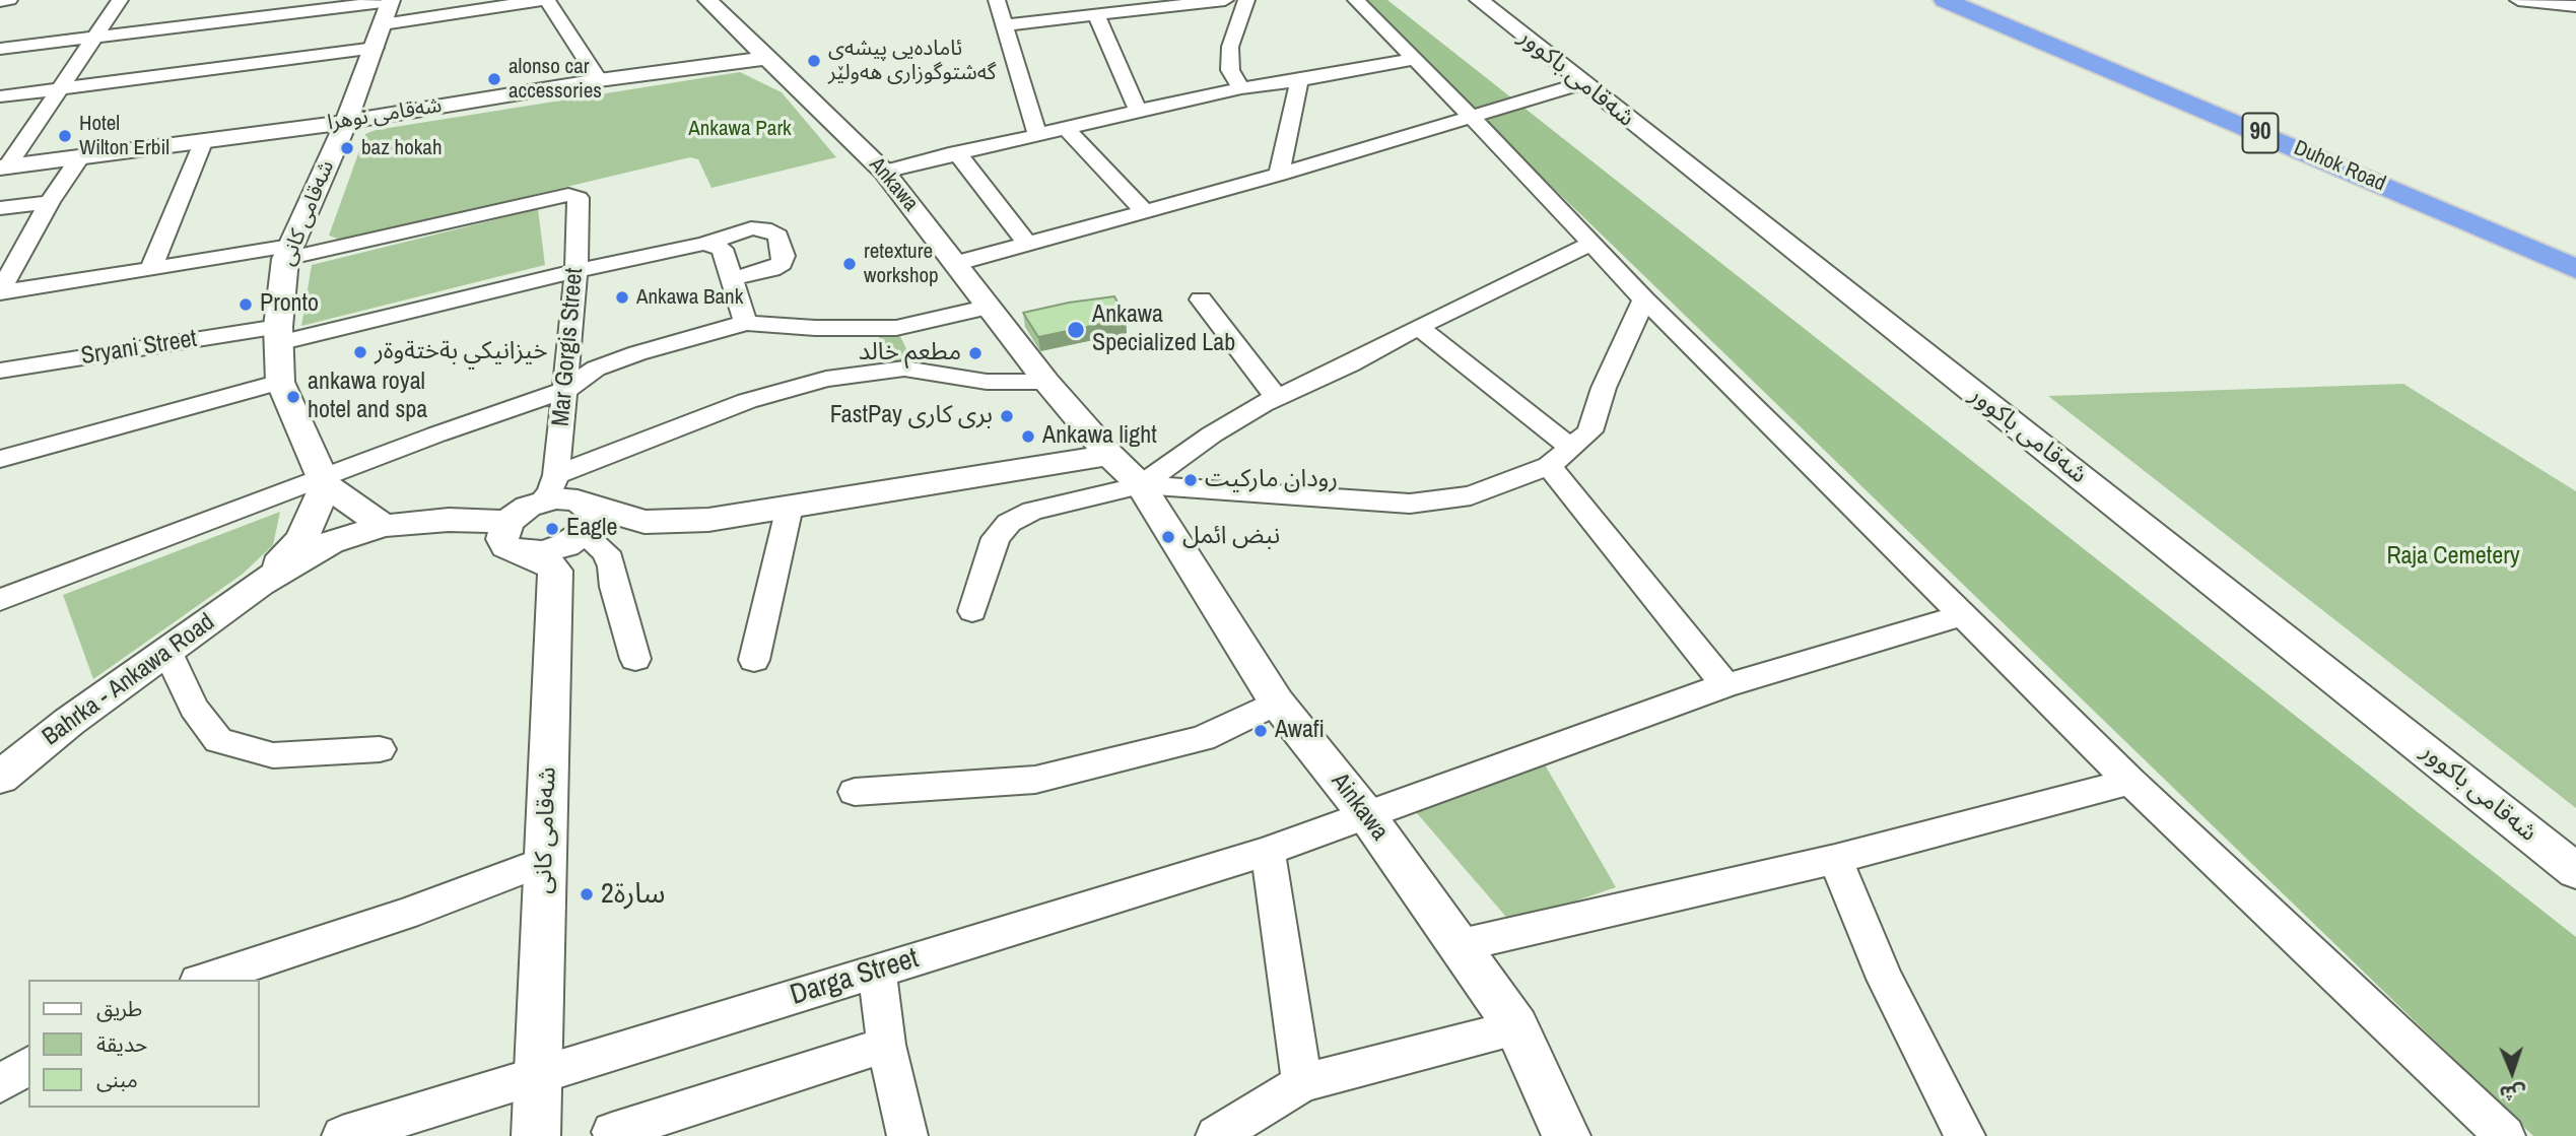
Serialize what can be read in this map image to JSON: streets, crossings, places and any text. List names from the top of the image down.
{
  "streets": {
    "highway": ["90", "Duhok Road"],
    "street": [
      "شەقامی باکوور",
      "شەقامی نوهرا",
      "Ankawa",
      "شەقامی کانی",
      "Mar Gorgis Street",
      "Sryani Street",
      "Bahrka - Ankawa Road",
      "Ainkawa",
      "Darga Street"
    ]
  },
  "crossings": [
    ["شەقامی نوهرا", "Ankawa"],
    ["شەقامی نوهرا", "شەقامی کانی"],
    ["Ankawa", "Ainkawa"],
    ["شەقامی کانی", "Mar Gorgis Street"],
    ["شەقامی کانی", "Sryani Street"],
    ["شەقامی کانی", "Darga Street"],
    ["Mar Gorgis Street", "Sryani Street"],
    ["Ainkawa", "Darga Street"]
  ],
  "parks": ["Ankawa Park", "Raja Cemetery"],
  "places": [
    "ئاماده‌یی پیشه‌ی گه‌شتوگوزاری هه‌ولێر",
    "alonso car accessories",
    "Hotel Wilton Erbil",
    "baz hokah",
    "retexture workshop",
    "Ankawa Bank",
    "Pronto",
    "Ankawa Specialized Lab",
    "خيزانيكي بةختةوةر",
    "مطعم خالد",
    "ankawa royal hotel and spa",
    "FastPay بری كاری",
    "Ankawa light",
    "رودان ماركيت",
    "Eagle",
    "نبض ائمل",
    "Awafi",
    "سارة2"
  ],
  "legend": ["طريق", "حديقة", "مبنى"],
  "north": "bottom"
}
